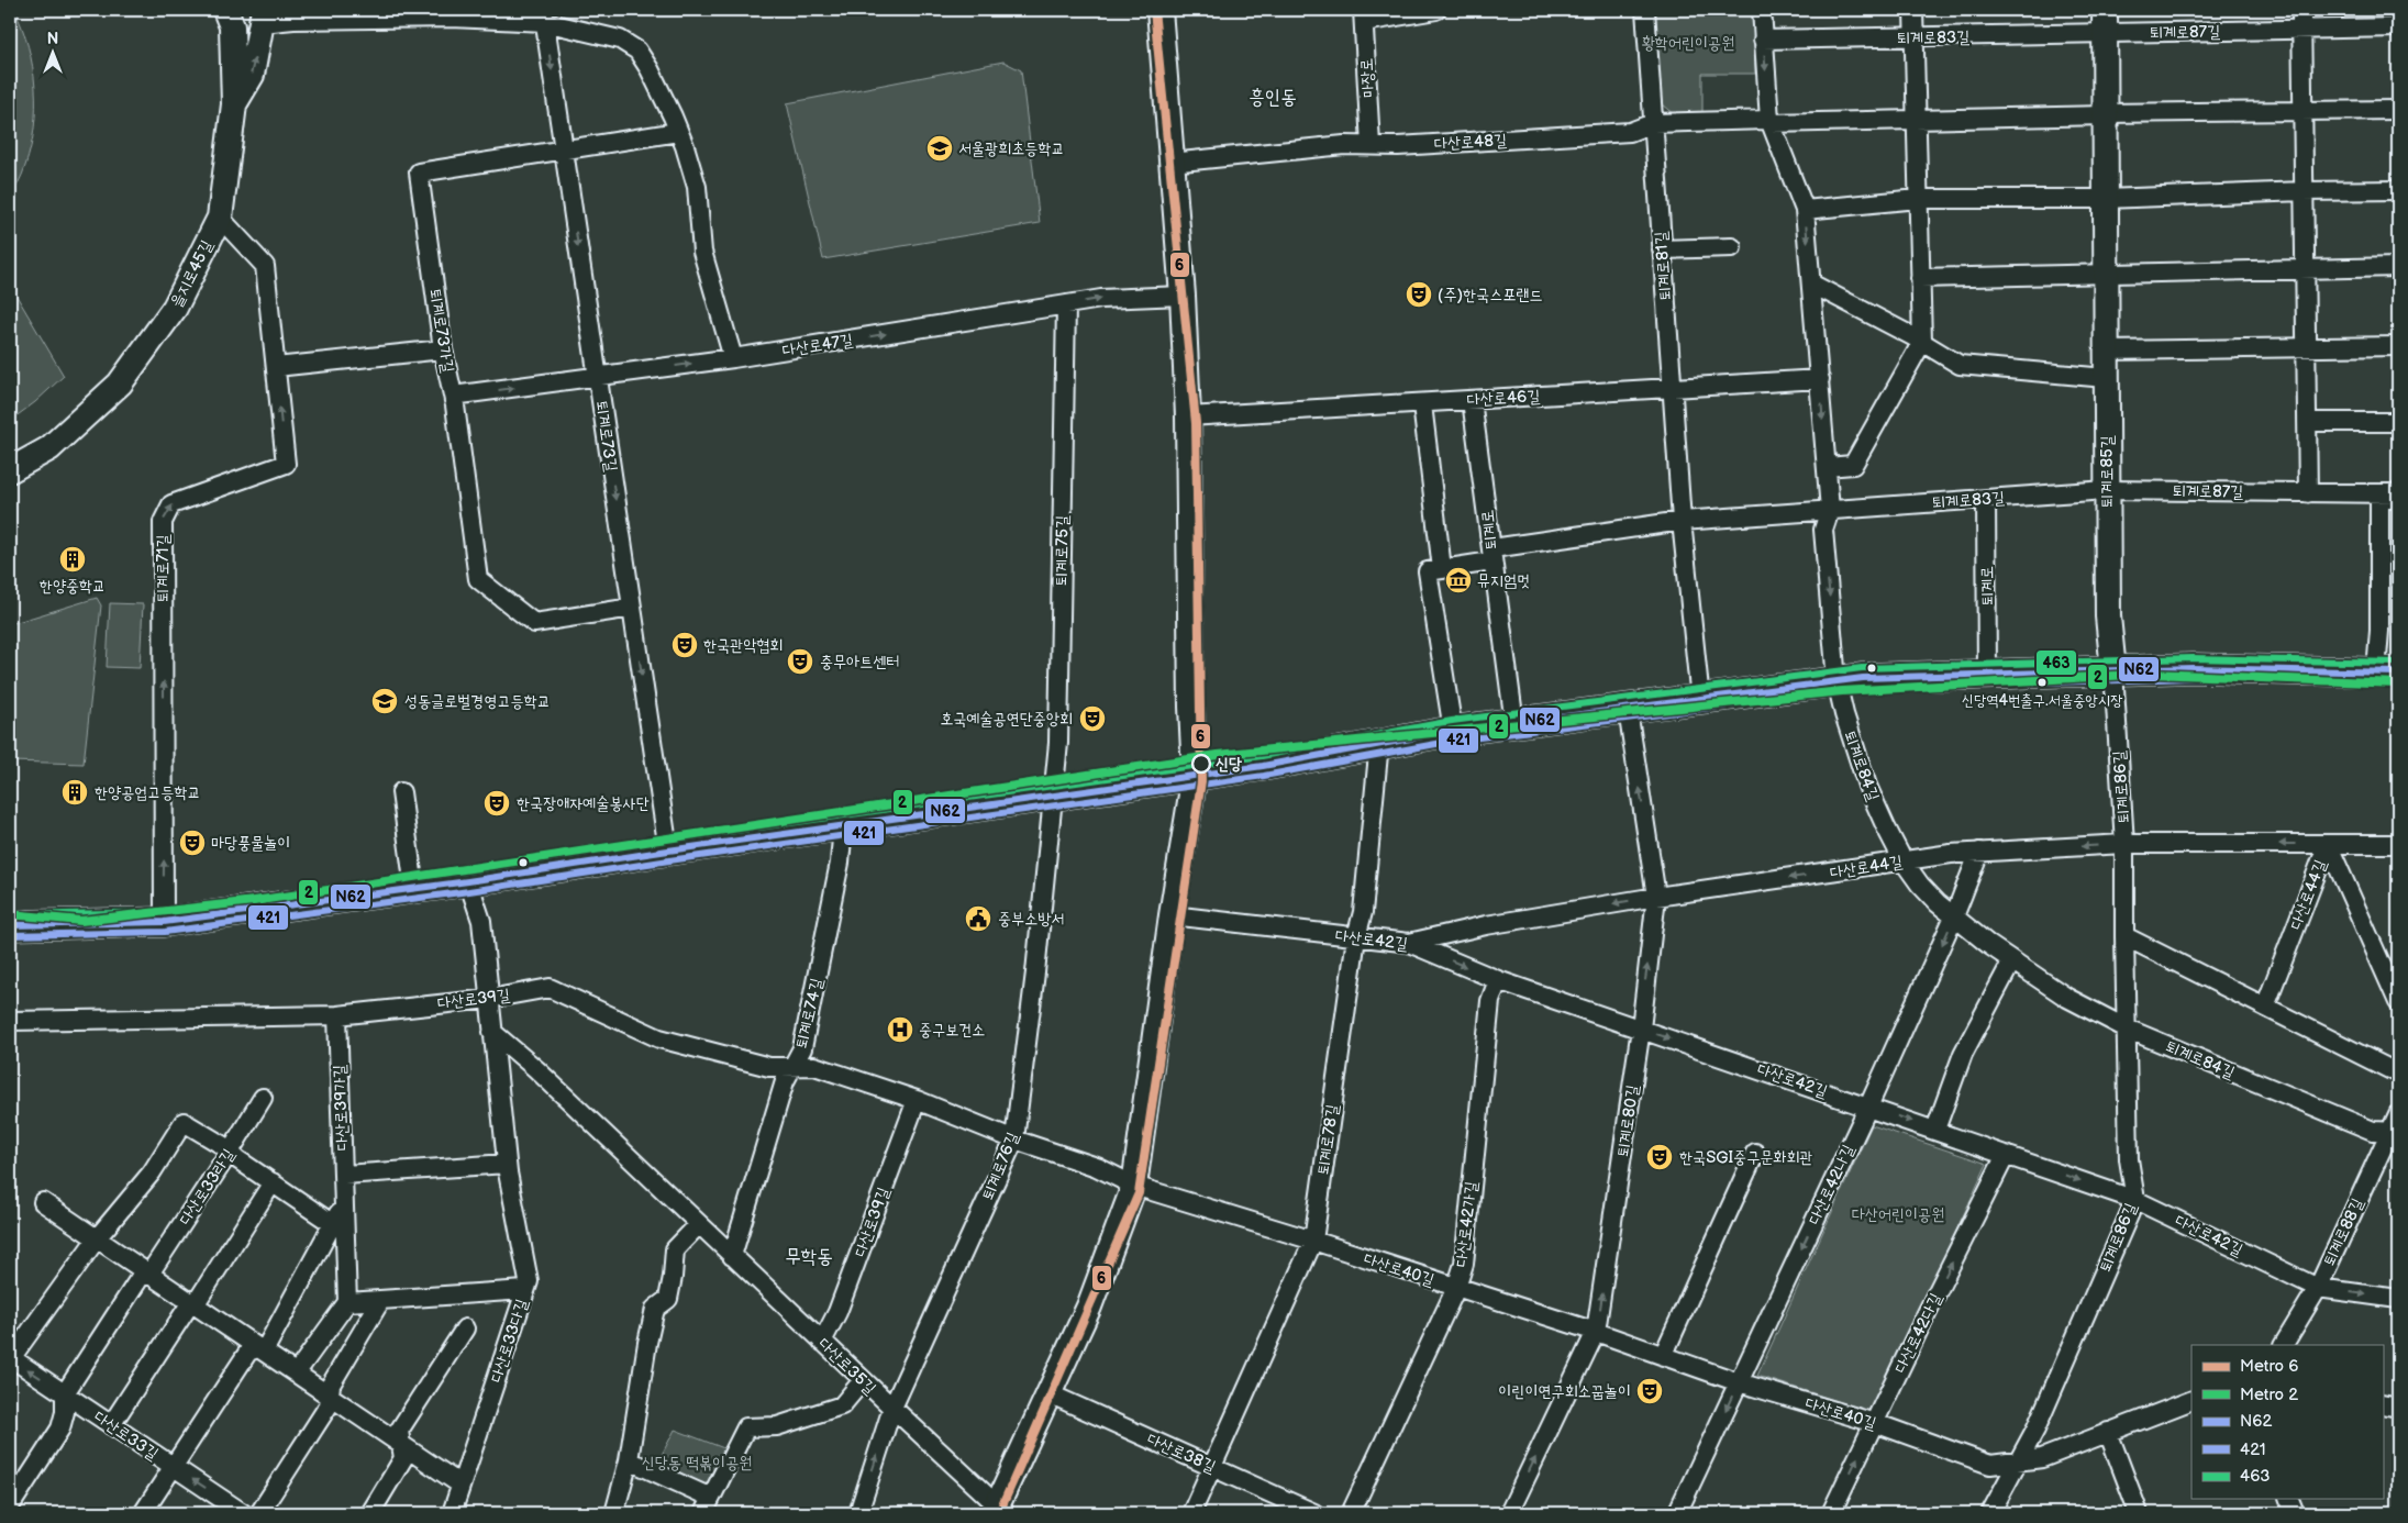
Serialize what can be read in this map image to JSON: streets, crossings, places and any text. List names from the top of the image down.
{
  "streets": {
    "main road": ["을지로45길", "퇴계로85길"],
    "street": [
      "퇴계로87길",
      "퇴계로83길",
      "마장로",
      "다산로48길",
      "퇴계로81길",
      "퇴계로73가길",
      "다산로47길",
      "다산로46길",
      "퇴계로73길",
      "퇴계로",
      "퇴계로75길",
      "퇴계로71길",
      "퇴계로84길",
      "퇴계로86길",
      "다산로44길",
      "다산로42길",
      "다산로39길",
      "퇴계로74길",
      "다산로39가길",
      "퇴계로80길",
      "퇴계로78길",
      "퇴계로76길",
      "다산로42나길",
      "다산로33라길",
      "다산로42가길",
      "퇴계로88길",
      "다산로40길",
      "다산로42다길",
      "다산로33다길",
      "다산로35길",
      "다산로33길",
      "다산로38길"
    ]
  },
  "crossings": [
    ["퇴계로87길", "퇴계로83길"],
    ["퇴계로87길", "퇴계로85길"],
    ["퇴계로83길", "퇴계로85길"],
    ["퇴계로83길", "퇴계로"],
    ["마장로", "다산로48길"],
    ["다산로48길", "퇴계로81길"],
    ["퇴계로81길", "다산로46길"],
    ["을지로45길", "퇴계로71길"],
    ["퇴계로73가길", "다산로47길"],
    ["퇴계로73가길", "퇴계로73길"],
    ["다산로47길", "퇴계로73길"],
    ["다산로47길", "퇴계로75길"],
    ["다산로46길", "퇴계로"],
    ["퇴계로85길", "퇴계로86길"],
    ["퇴계로75길", "퇴계로76길"],
    ["퇴계로84길", "퇴계로86길"],
    ["퇴계로84길", "다산로44길"],
    ["퇴계로84길", "다산로42나길"],
    ["퇴계로84길", "퇴계로88길"],
    ["퇴계로86길", "다산로44길"],
    ["퇴계로86길", "다산로42길"],
    ["퇴계로86길", "다산로40길"],
    ["다산로44길", "다산로42길"],
    ["다산로44길", "퇴계로80길"],
    ["다산로44길", "다산로42나길"],
    ["다산로42길", "퇴계로80길"],
    ["다산로42길", "퇴계로78길"],
    ["다산로42길", "다산로42나길"],
    ["다산로42길", "다산로42가길"],
    ["다산로42길", "퇴계로88길"],
    ["다산로42길", "다산로42다길"],
    ["다산로39길", "퇴계로74길"],
    ["다산로39길", "다산로39가길"],
    ["다산로39길", "퇴계로76길"],
    ["다산로39길", "다산로40길"],
    ["다산로39길", "다산로33다길"],
    ["다산로39길", "다산로35길"],
    ["퇴계로74길", "다산로35길"],
    ["퇴계로80길", "다산로40길"],
    ["퇴계로78길", "다산로40길"],
    ["퇴계로78길", "다산로38길"],
    ["퇴계로76길", "다산로35길"],
    ["다산로42나길", "다산로40길"],
    ["다산로33라길", "다산로33길"],
    ["다산로42가길", "다산로40길"],
    ["다산로40길", "다산로42다길"],
    ["다산로33다길", "다산로35길"]
  ],
  "one_way": [
    "다산로47길",
    "퇴계로73길",
    "퇴계로71길",
    "다산로44길",
    "다산로42길",
    "퇴계로80길",
    "다산로42다길"
  ],
  "districts": ["흥인동", "무학동"],
  "parks": ["황학어린이공원", "다산어린이공원", "신당동 떡볶이공원"],
  "places": {
    "school or university": ["서울광희초등학교", "성동글로벌경영고등학교"],
    "theatre": [
      "(주)한국스포랜드",
      "한국관악협회",
      "충무아트센터",
      "호국예술공연단중앙회",
      "한국장애자예술봉사단",
      "마당풍물놀이",
      "한국SGI중구문화회관",
      "이린이연구회소꿉놀이"
    ],
    "building": ["한양중학교", "한양공업고등학교"],
    "museum": ["뮤지엄멋"],
    "other": ["신당역4번출구.서울중앙시장", "신당"],
    "public building": ["중부소방서"],
    "hospital": ["중구보건소"]
  },
  "lines": [
    "metro line 6",
    "transit line 463",
    "transit line N62",
    "metro line 2",
    "transit line 421"
  ],
  "legend": [
    "Metro 6",
    "Metro 2",
    "N62",
    "421",
    "463"
  ],
  "north": "top"
}
